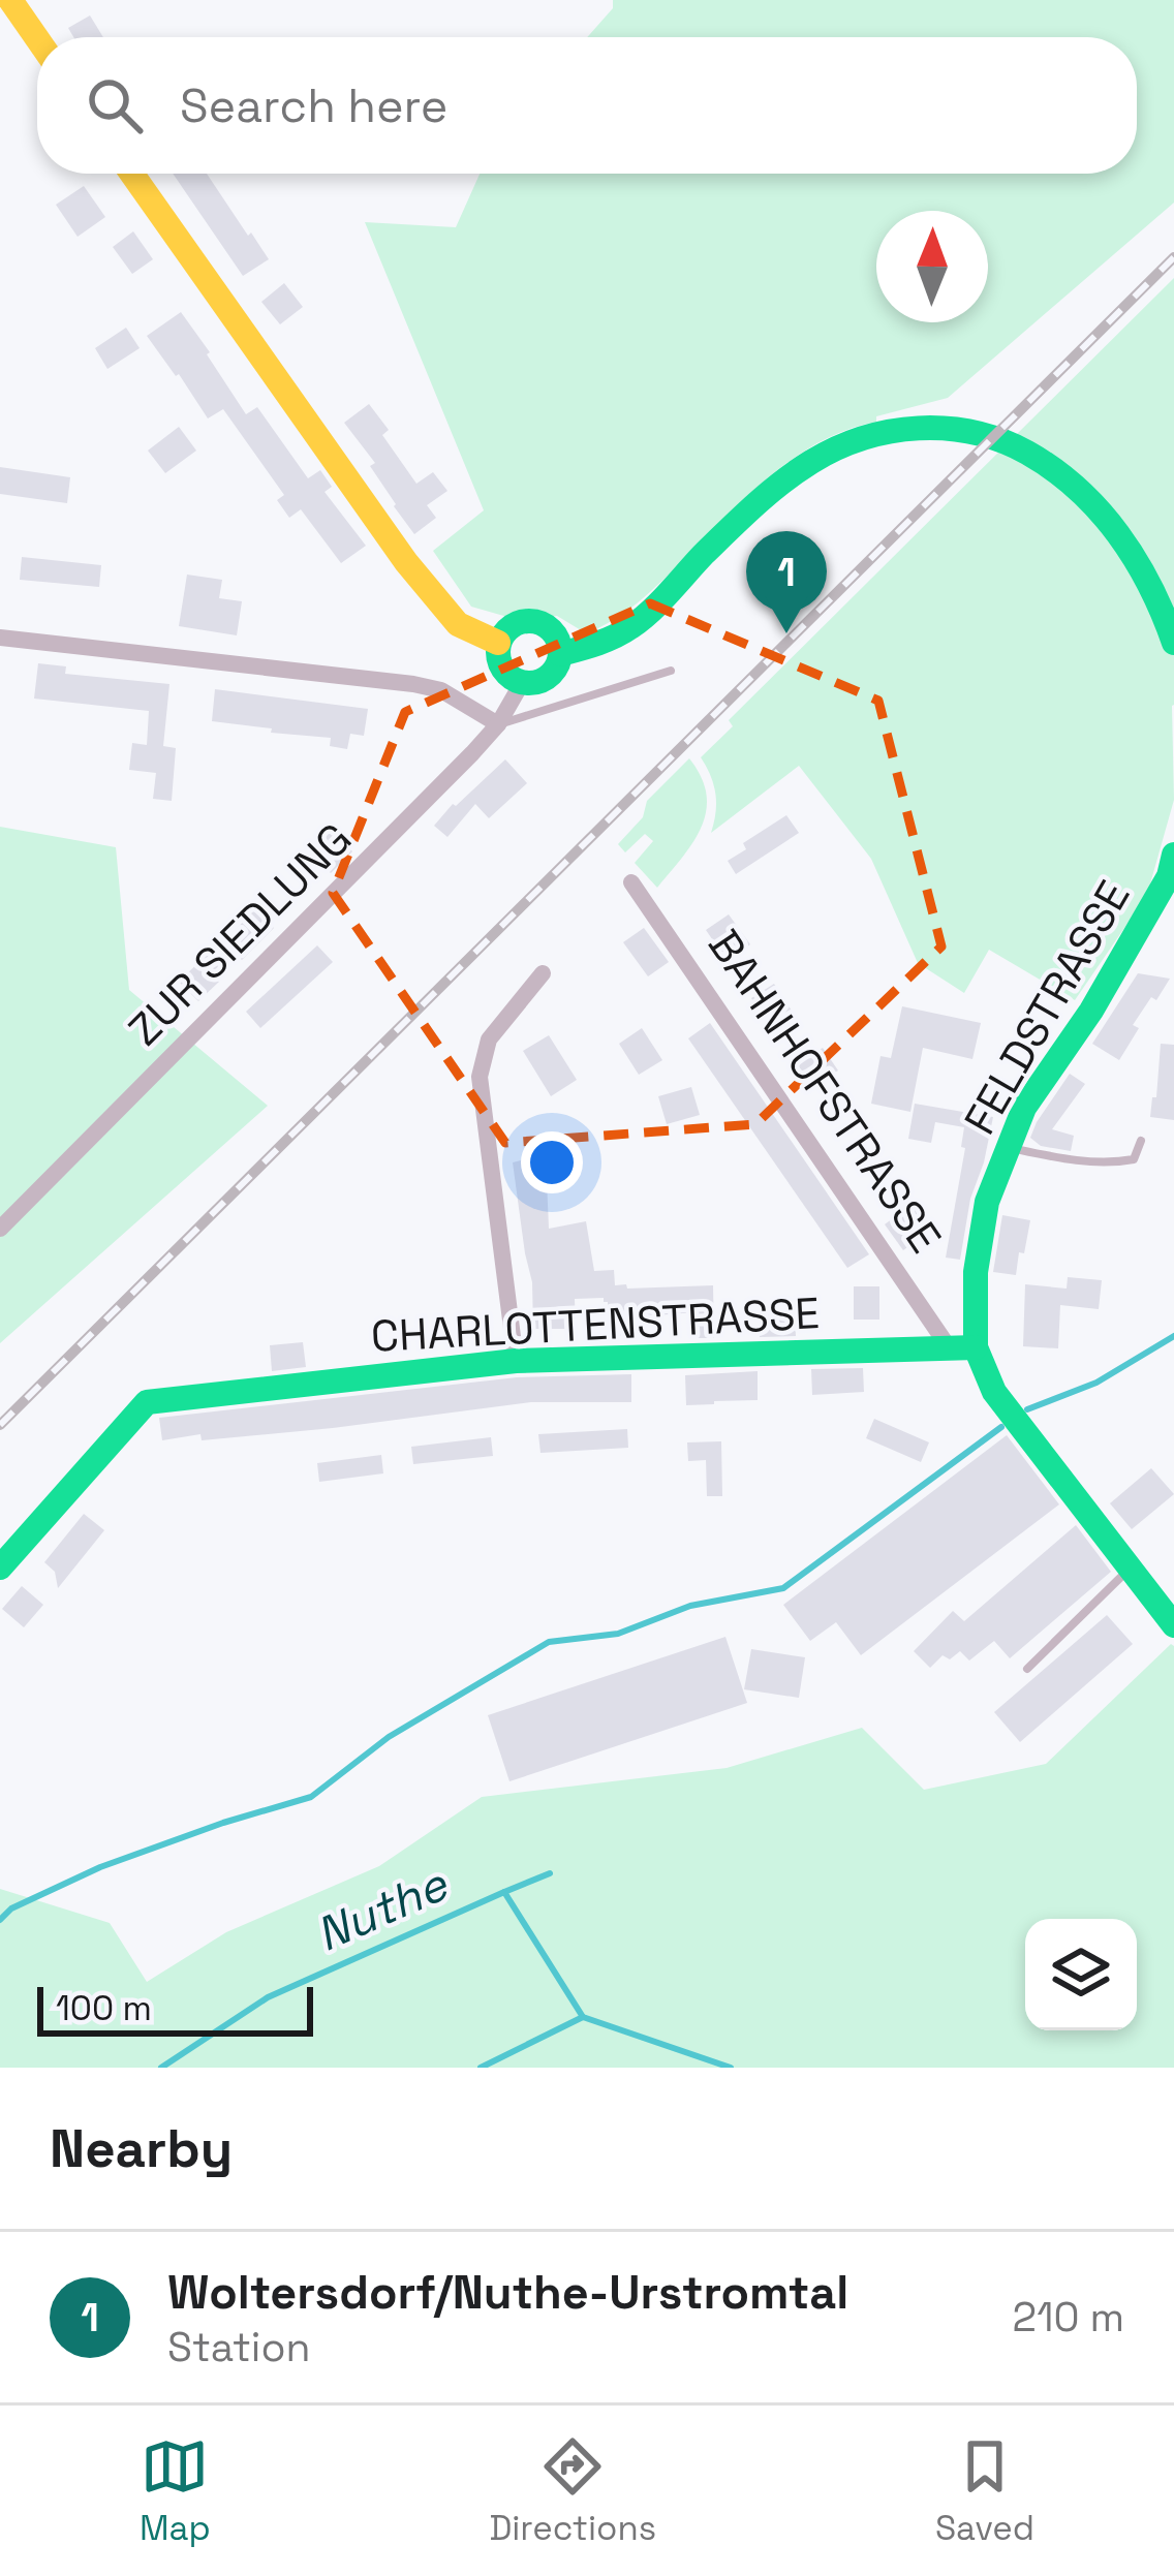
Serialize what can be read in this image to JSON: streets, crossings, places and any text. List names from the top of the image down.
{
  "streets": {
    "street": [
      "ZUR SIEDLUNG",
      "FELDSTRASSE",
      "BAHNHOFSTRASSE",
      "CHARLOTTENSTRASSE"
    ]
  },
  "crossings": [
    ["FELDSTRASSE", "BAHNHOFSTRASSE"],
    ["FELDSTRASSE", "CHARLOTTENSTRASSE"],
    ["BAHNHOFSTRASSE", "CHARLOTTENSTRASSE"]
  ],
  "water": ["Nuthe"],
  "scale_bar": "100 m",
  "north": "top",
  "page": {
    "search": "Search here",
    "pins": "1",
    "scale": "100 m",
    "heading": "Nearby",
    "list": [
      {
        "mark": "1",
        "name": "Woltersdorf/Nuthe-Urstromtal",
        "note": "Station",
        "value": "210 m"
      }
    ],
    "nav": ["Map", "Directions", "Saved"]
  }
}
